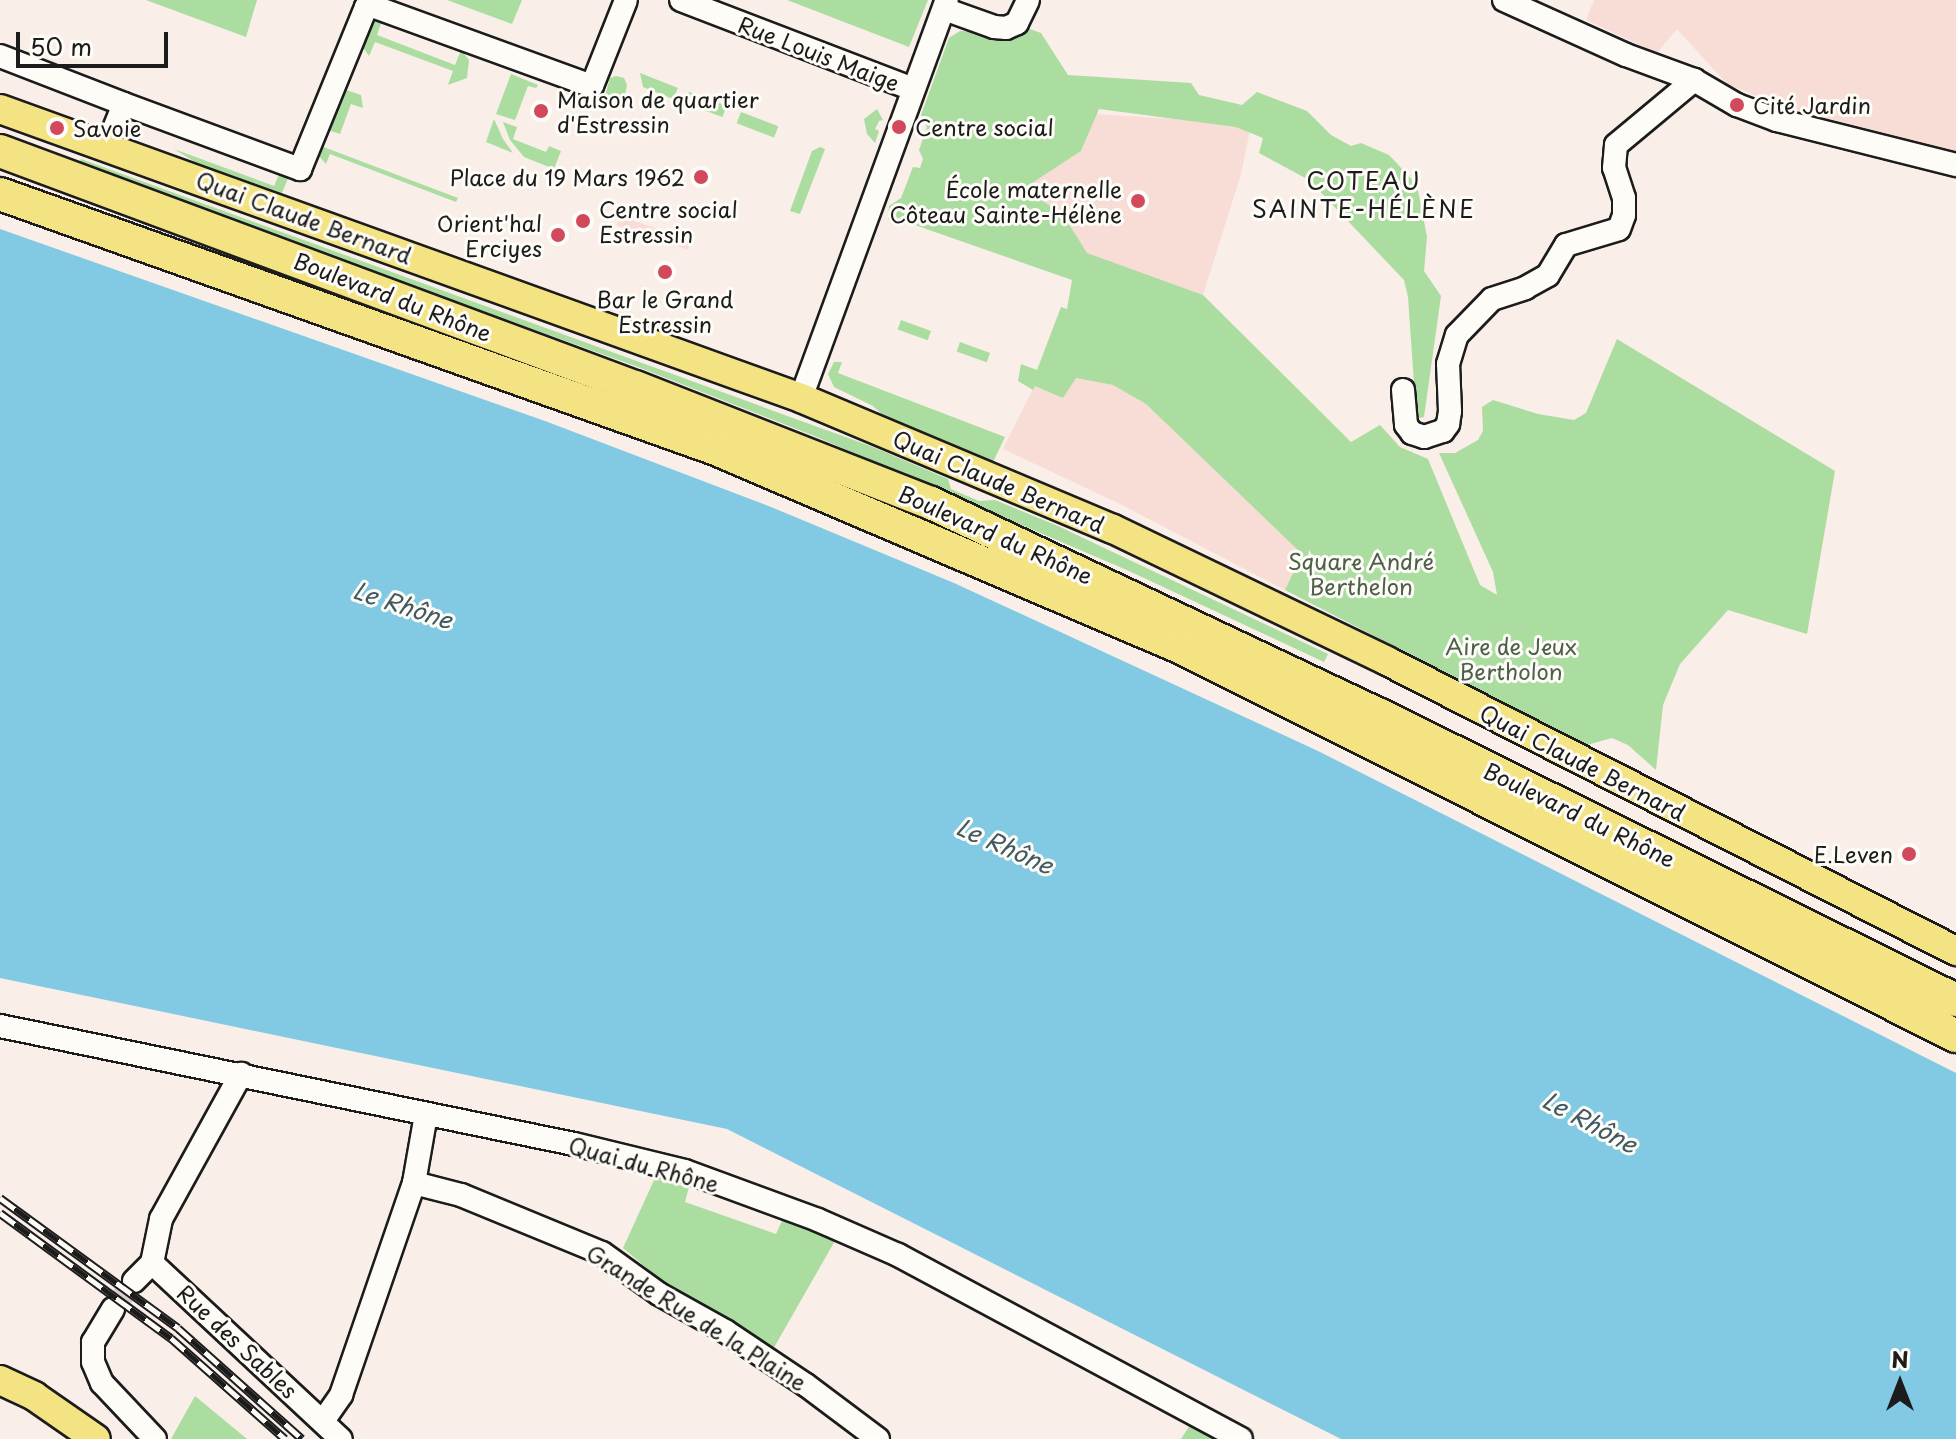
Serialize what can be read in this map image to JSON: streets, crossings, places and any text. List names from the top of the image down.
{
  "streets": {
    "highway": ["Boulevard du Rhône"],
    "main road": ["Quai Claude Bernard"],
    "street": [
      "Rue Louis Maige",
      "Quai du Rhône",
      "Grande Rue de la Plaine",
      "Rue des Sables"
    ]
  },
  "districts": ["COTEAU SAINTE-HÉLÈNE"],
  "water": ["Le Rhône"],
  "parks": ["Square André Berthelon", "Aire de Jeux Bertholon"],
  "places": [
    "Cité Jardin",
    "Maison de quartier d'Estressin",
    "Centre social",
    "Savoie",
    "Place du 19 Mars 1962",
    "École maternelle Côteau Sainte-Hélène",
    "Centre social Estressin",
    "Orient'hal Erciyes",
    "Bar le Grand Estressin",
    "E.Leven"
  ],
  "scale_bar": "50 m",
  "north": "top"
}
